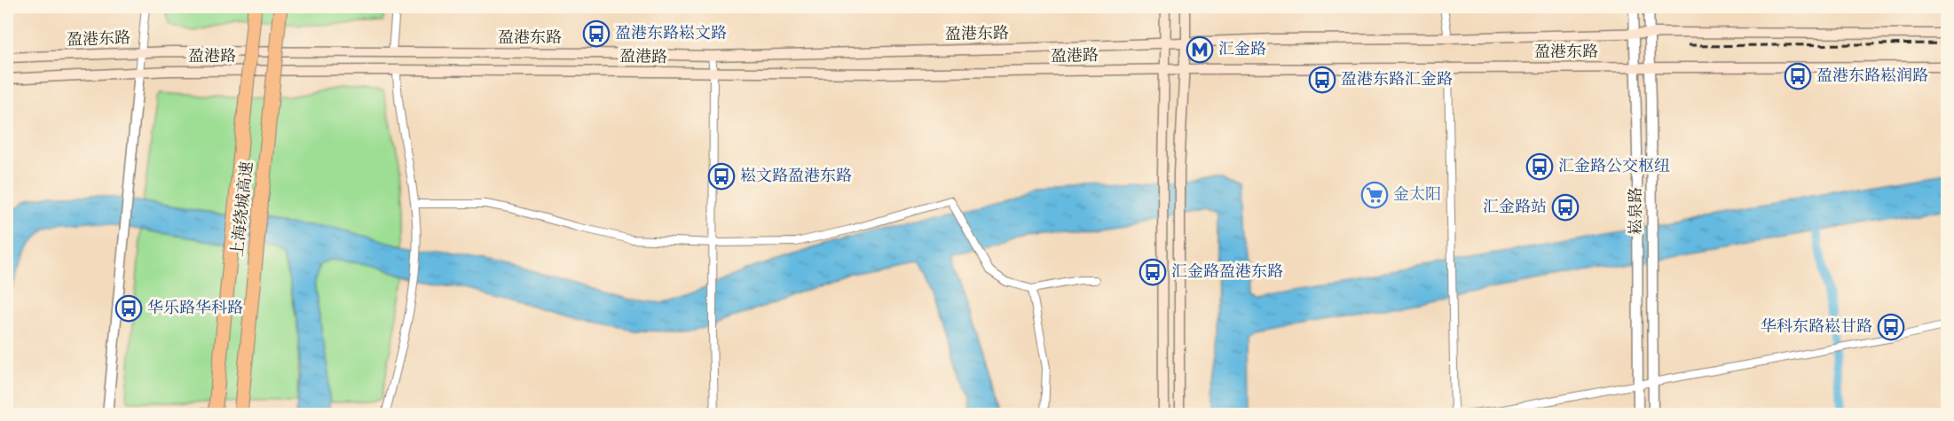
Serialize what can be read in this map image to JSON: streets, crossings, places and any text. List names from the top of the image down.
{
  "streets": {
    "highway": ["上海绕城高速"],
    "main road": ["盈港东路", "盈港路"],
    "street": ["崧泉路"]
  },
  "crossings": [
    ["盈港东路", "盈港路"],
    ["盈港东路", "崧泉路"]
  ],
  "places": {
    "bus stop": [
      "盈港东路崧文路",
      "盈港东路崧润路",
      "盈港东路汇金路",
      "汇金路公交枢纽",
      "崧文路盈港东路",
      "汇金路站",
      "汇金路盈港东路",
      "华乐路华科路",
      "华科东路崧甘路"
    ],
    "metro station": ["汇金路"],
    "supermarket": ["金太阳"]
  }
}
